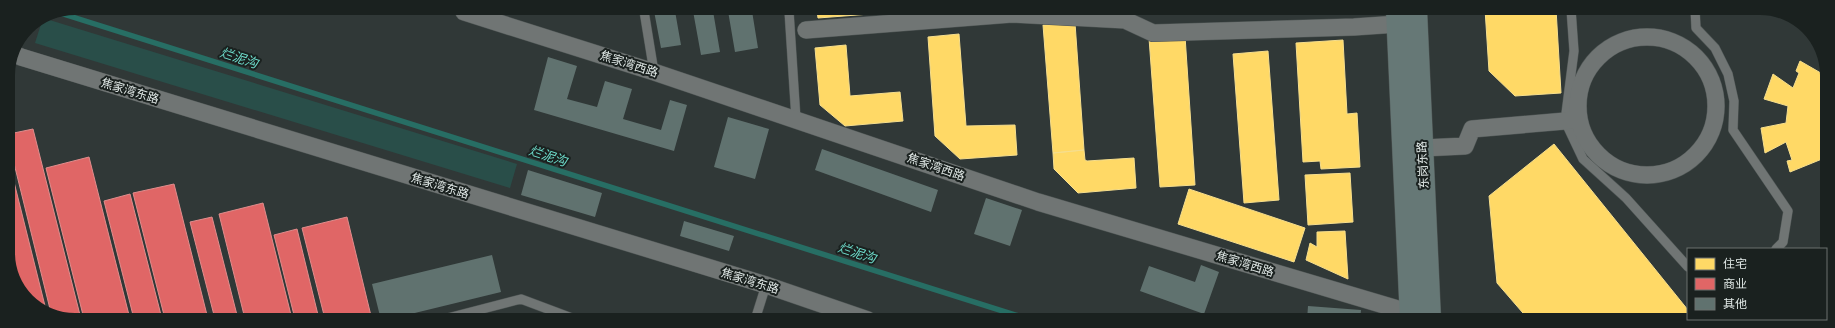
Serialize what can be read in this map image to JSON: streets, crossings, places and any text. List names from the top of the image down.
{
  "streets": {
    "main road": ["东岗东路"],
    "street": ["焦家湾西路", "焦家湾东路"]
  },
  "water": ["烂泥沟"],
  "legend": ["住宅", "商业", "其他"]
}
